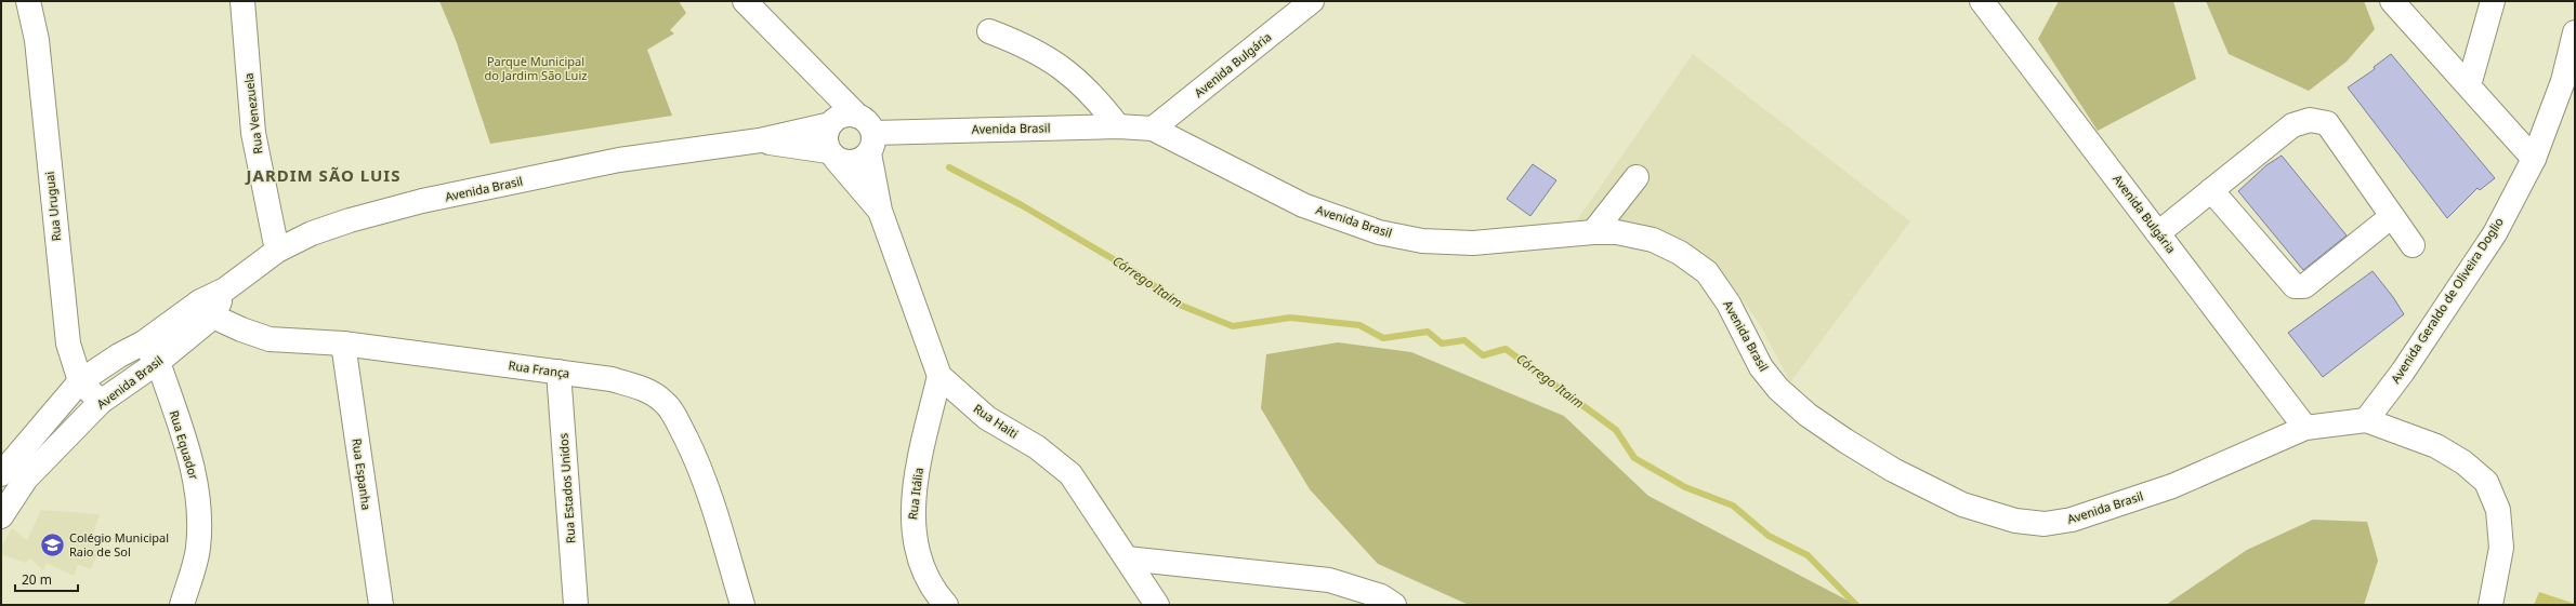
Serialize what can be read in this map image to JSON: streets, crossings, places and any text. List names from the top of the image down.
{
  "streets": {
    "street": [
      "Avenida Bulgária",
      "Rua Venezuela",
      "Avenida Brasil",
      "Rua Uruguai",
      "Avenida Geraldo de Oliveira Doglio",
      "Rua França",
      "Rua Haiti",
      "Rua Equador",
      "Rua Espanha",
      "Rua Estados Unidos",
      "Rua Itália"
    ]
  },
  "crossings": [
    ["Avenida Bulgária", "Avenida Brasil"],
    ["Rua Venezuela", "Avenida Brasil"],
    ["Avenida Brasil", "Rua Uruguai"],
    ["Avenida Brasil", "Avenida Geraldo de Oliveira Doglio"],
    ["Avenida Brasil", "Rua França"],
    ["Avenida Brasil", "Rua Haiti"],
    ["Avenida Brasil", "Rua Equador"],
    ["Rua França", "Rua Espanha"],
    ["Rua França", "Rua Estados Unidos"],
    ["Rua Haiti", "Rua Itália"]
  ],
  "districts": ["JARDIM SÃO LUIS"],
  "water": ["Córrego Itaim"],
  "parks": ["Parque Municipal do Jardim São Luiz"],
  "places": {
    "school or university": ["Colégio Municipal Raio de Sol"]
  },
  "scale_bar": "20 m"
}
